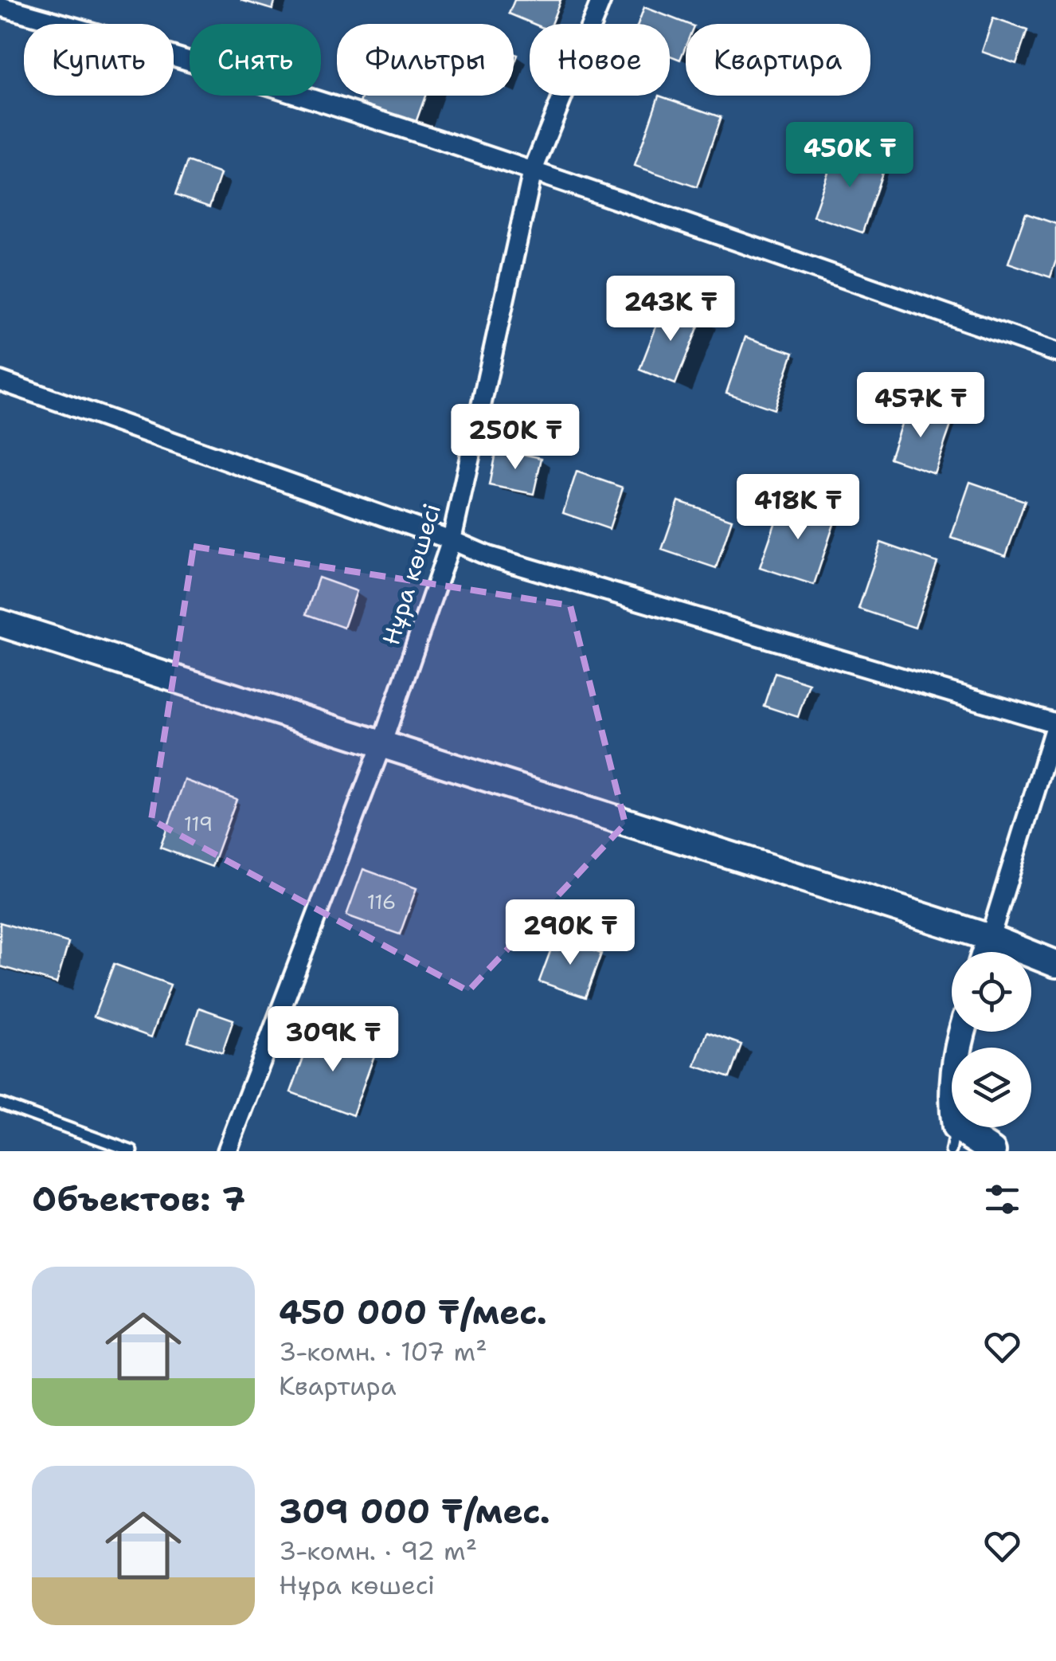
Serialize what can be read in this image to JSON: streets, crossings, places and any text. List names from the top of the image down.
{
  "streets": {
    "street": ["Нұра көшесі"]
  },
  "house_numbers": ["119", "116"],
  "page": {
    "chip": [
      "Купить",
      "Снять",
      "Фильтры",
      "Новое",
      "Квартира"
    ],
    "price": [
      "450K ₸",
      "243K ₸",
      "457K ₸",
      "250K ₸",
      "418K ₸",
      "290K ₸",
      "309K ₸"
    ],
    "heading": "Объектов: 7",
    "list": [
      {
        "name": "450 000 ₸/мес.",
        "note": "3-комн. · 107 m² · Квартира"
      },
      {
        "name": "309 000 ₸/мес.",
        "note": "3-комн. · 92 m² · Нұра көшесі"
      }
    ]
  }
}
